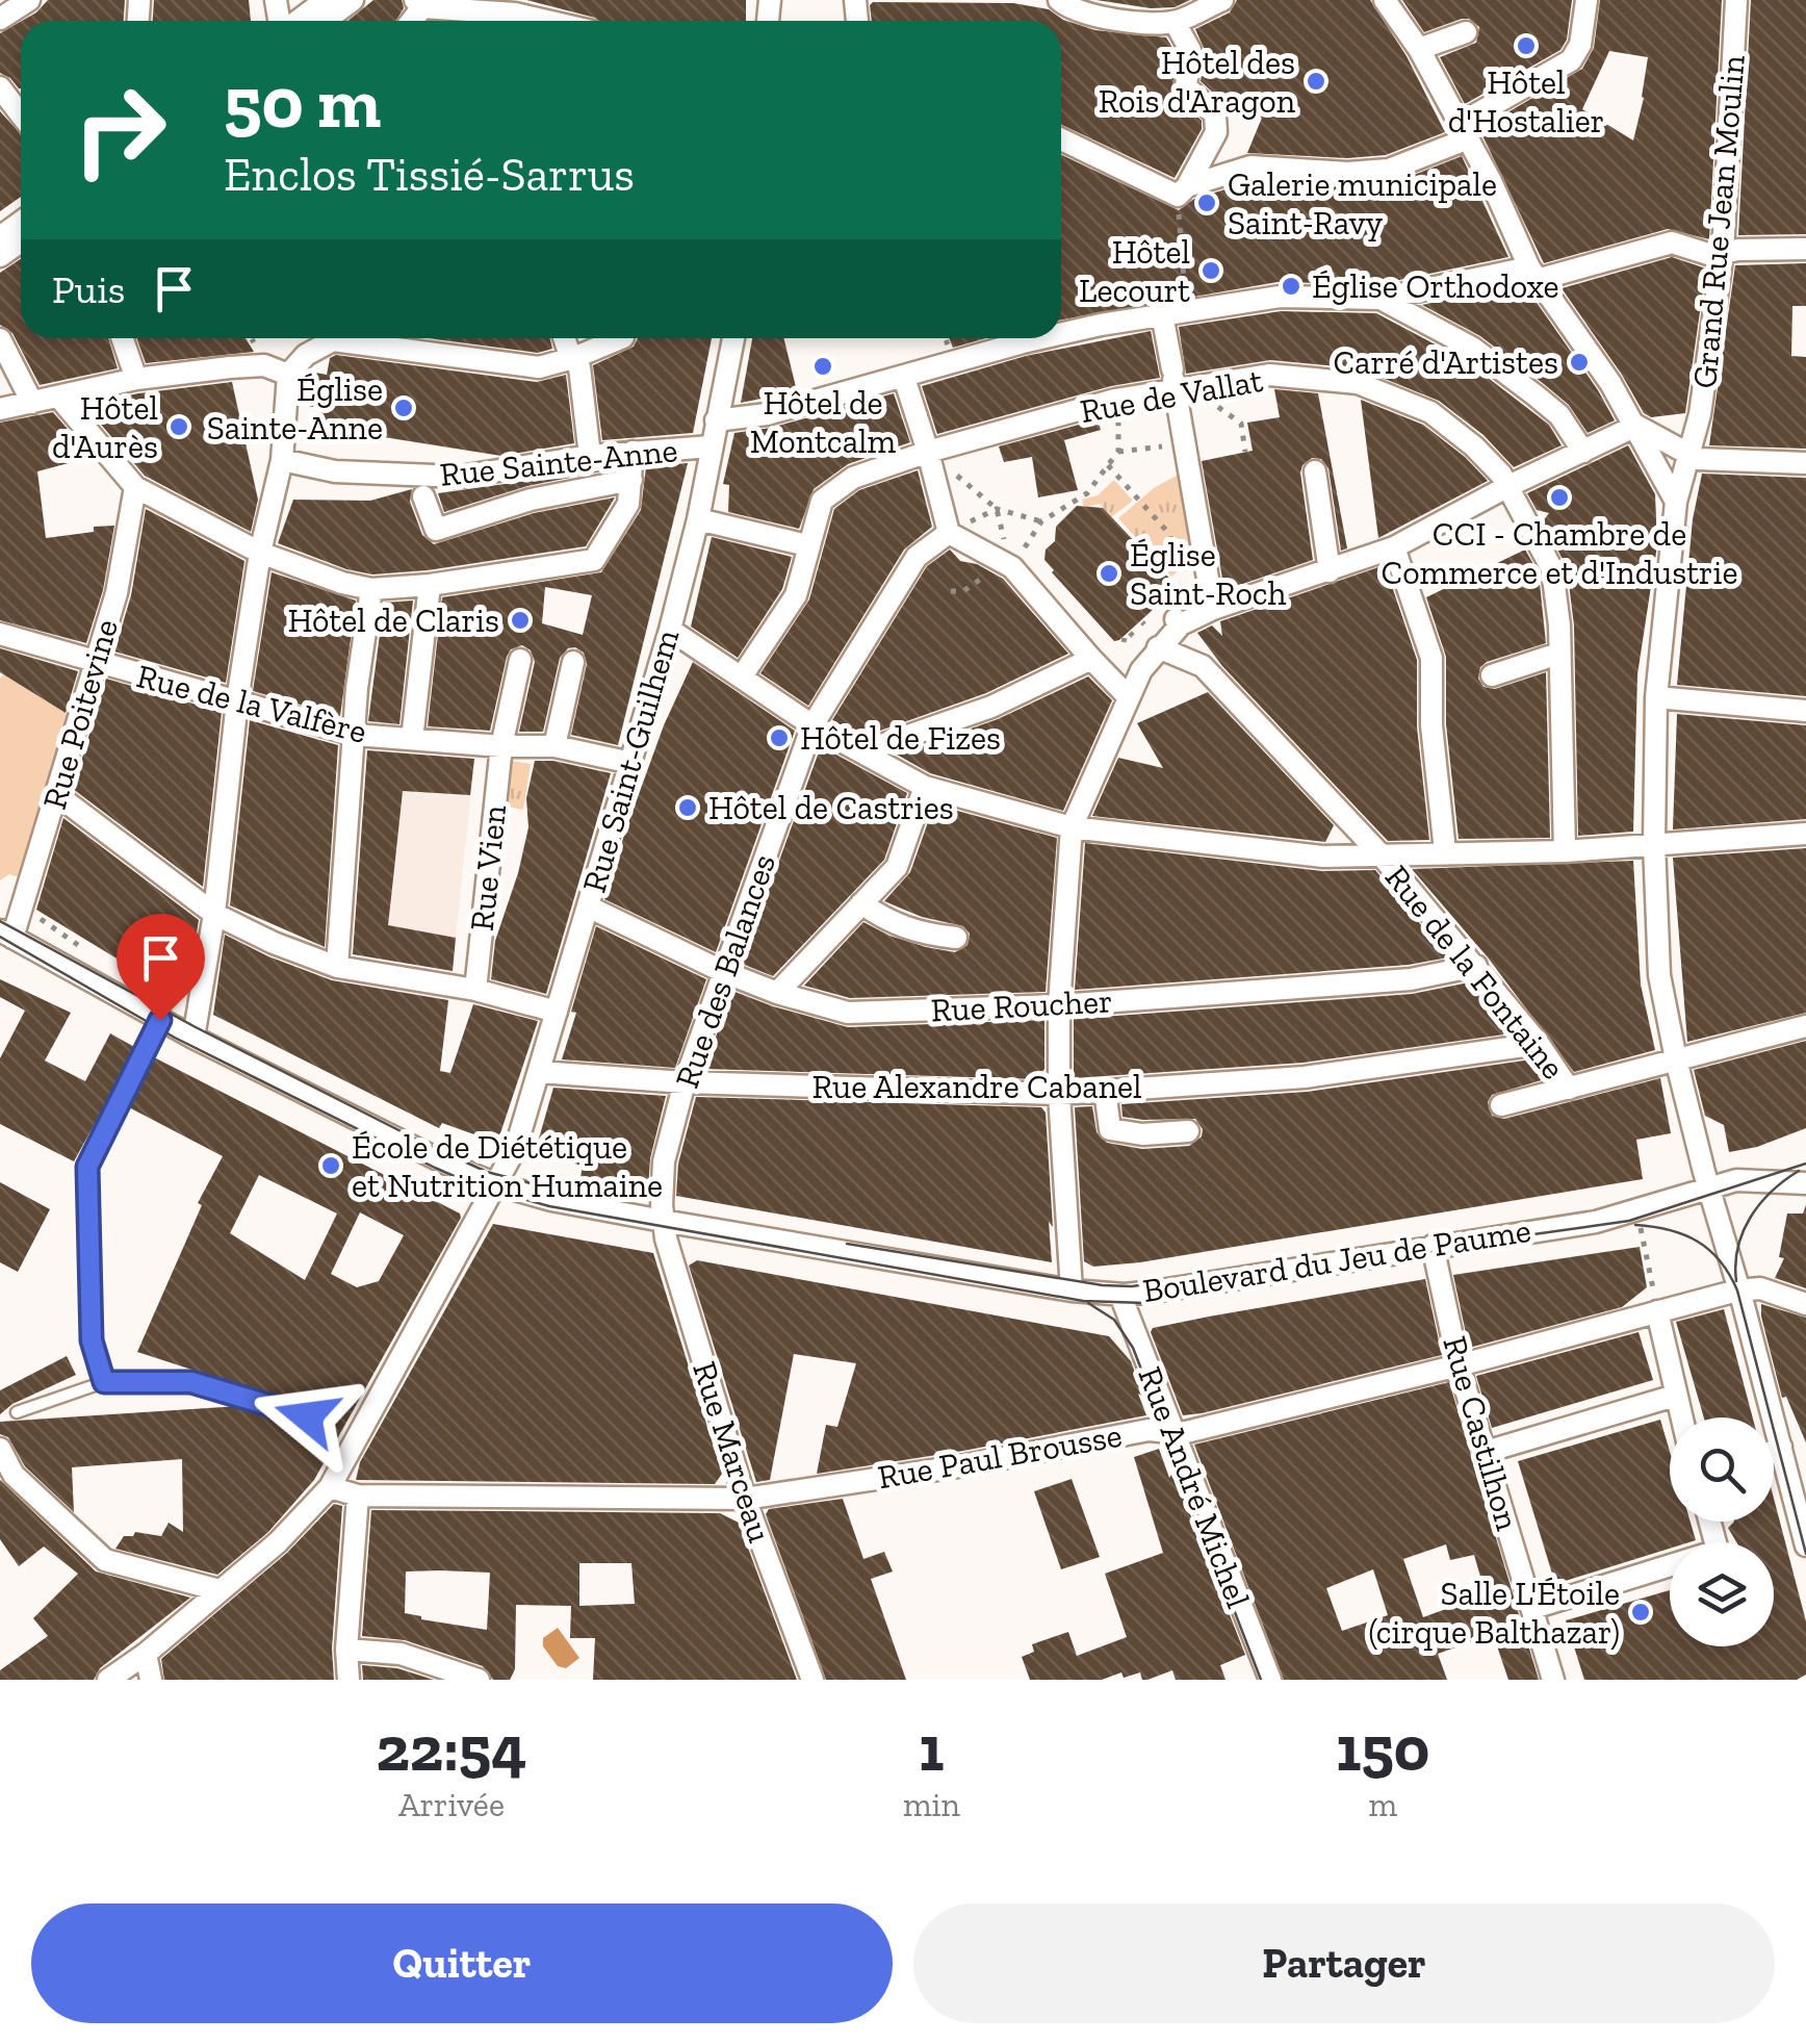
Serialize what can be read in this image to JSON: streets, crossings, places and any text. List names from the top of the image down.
{
  "streets": {
    "street": [
      "Grand Rue Jean Moulin",
      "Rue de Vallat",
      "Rue Sainte-Anne",
      "Rue de la Valfère",
      "Rue Poitevine",
      "Rue Saint-Guilhem",
      "Rue Vien",
      "Rue des Balances",
      "Rue de la Fontaine",
      "Rue Roucher",
      "Rue Alexandre Cabanel",
      "Boulevard du Jeu de Paume",
      "Rue Castilhon",
      "Rue Marceau",
      "Rue Paul Brousse",
      "Rue André Michel"
    ]
  },
  "crossings": [
    ["Grand Rue Jean Moulin", "Boulevard du Jeu de Paume"],
    ["Grand Rue Jean Moulin", "Rue Paul Brousse"],
    ["Rue Sainte-Anne", "Rue Saint-Guilhem"],
    ["Rue de la Valfère", "Rue Poitevine"],
    ["Rue de la Valfère", "Rue Saint-Guilhem"],
    ["Rue de la Valfère", "Rue Vien"],
    ["Rue Poitevine", "Boulevard du Jeu de Paume"],
    ["Rue Saint-Guilhem", "Rue Roucher"],
    ["Rue Saint-Guilhem", "Rue Alexandre Cabanel"],
    ["Rue Saint-Guilhem", "Boulevard du Jeu de Paume"],
    ["Rue Saint-Guilhem", "Rue Paul Brousse"],
    ["Rue des Balances", "Rue Roucher"],
    ["Rue des Balances", "Rue Alexandre Cabanel"],
    ["Rue des Balances", "Boulevard du Jeu de Paume"],
    ["Rue des Balances", "Rue Marceau"],
    ["Rue de la Fontaine", "Rue Roucher"],
    ["Rue de la Fontaine", "Rue Alexandre Cabanel"],
    ["Boulevard du Jeu de Paume", "Rue Castilhon"],
    ["Boulevard du Jeu de Paume", "Rue Marceau"],
    ["Boulevard du Jeu de Paume", "Rue André Michel"],
    ["Rue Castilhon", "Rue Paul Brousse"],
    ["Rue Marceau", "Rue Paul Brousse"],
    ["Rue Paul Brousse", "Rue André Michel"]
  ],
  "places": [
    "Hôtel d'Hostalier",
    "Hôtel des Rois d'Aragon",
    "Galerie municipale Saint-Ravy",
    "Hôtel Lecourt",
    "Église Orthodoxe",
    "Carré d'Artistes",
    "Hôtel de Montcalm",
    "Église Sainte-Anne",
    "Hôtel d'Aurès",
    "CCI - Chambre de Commerce et d'Industrie",
    "Église Saint-Roch",
    "Hôtel de Claris",
    "Hôtel de Fizes",
    "Hôtel de Castries",
    "École de Diététique et Nutrition Humaine",
    "Salle L'Étoile (cirque Balthazar)"
  ],
  "page": {
    "turn": ["50 m", "Enclos Tissié-Sarrus"],
    "then": "Puis",
    "eta": [
      "22:54",
      "Arrivée",
      "1",
      "min",
      "150",
      "m"
    ],
    "buttons": ["Quitter", "Partager"]
  }
}
